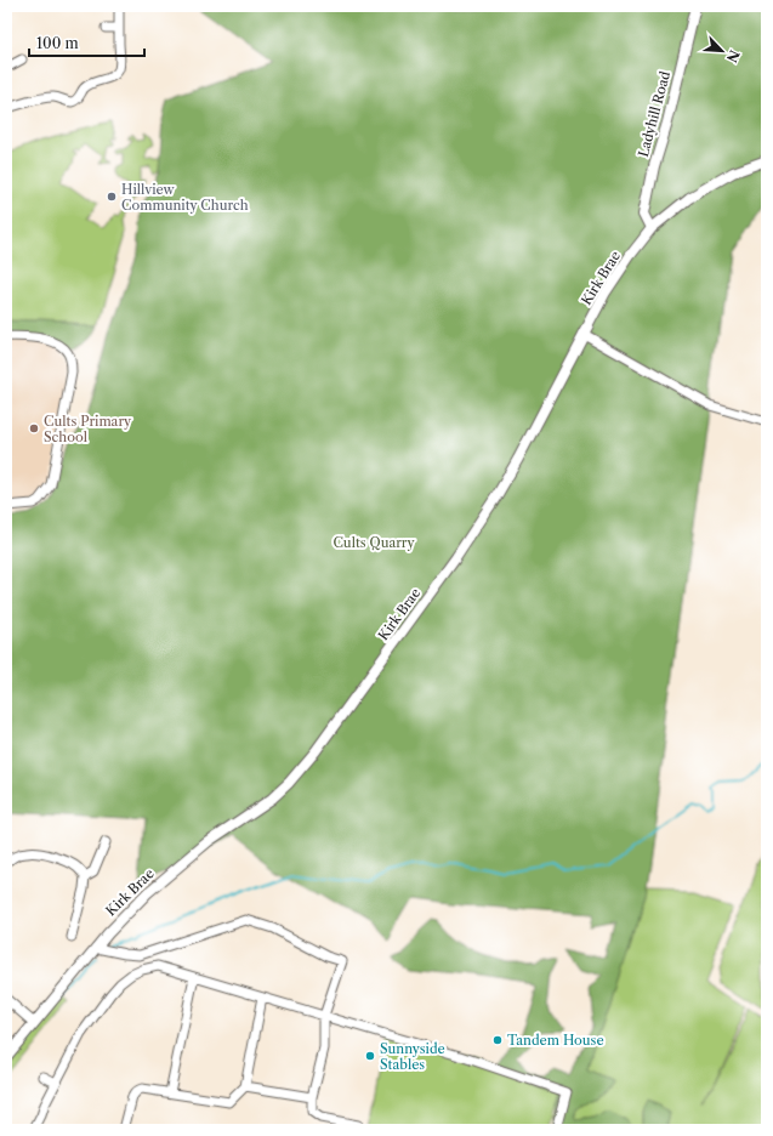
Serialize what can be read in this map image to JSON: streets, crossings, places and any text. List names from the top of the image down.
{
  "streets": {
    "street": ["Ladyhill Road", "Kirk Brae"]
  },
  "crossings": [
    ["Ladyhill Road", "Kirk Brae"]
  ],
  "parks": ["Cults Quarry"],
  "places": [
    "Hillview Community Church",
    "Cults Primary School",
    "Tandem House",
    "Sunnyside Stables"
  ],
  "scale_bar": "100 m",
  "north": "bottom right"
}
